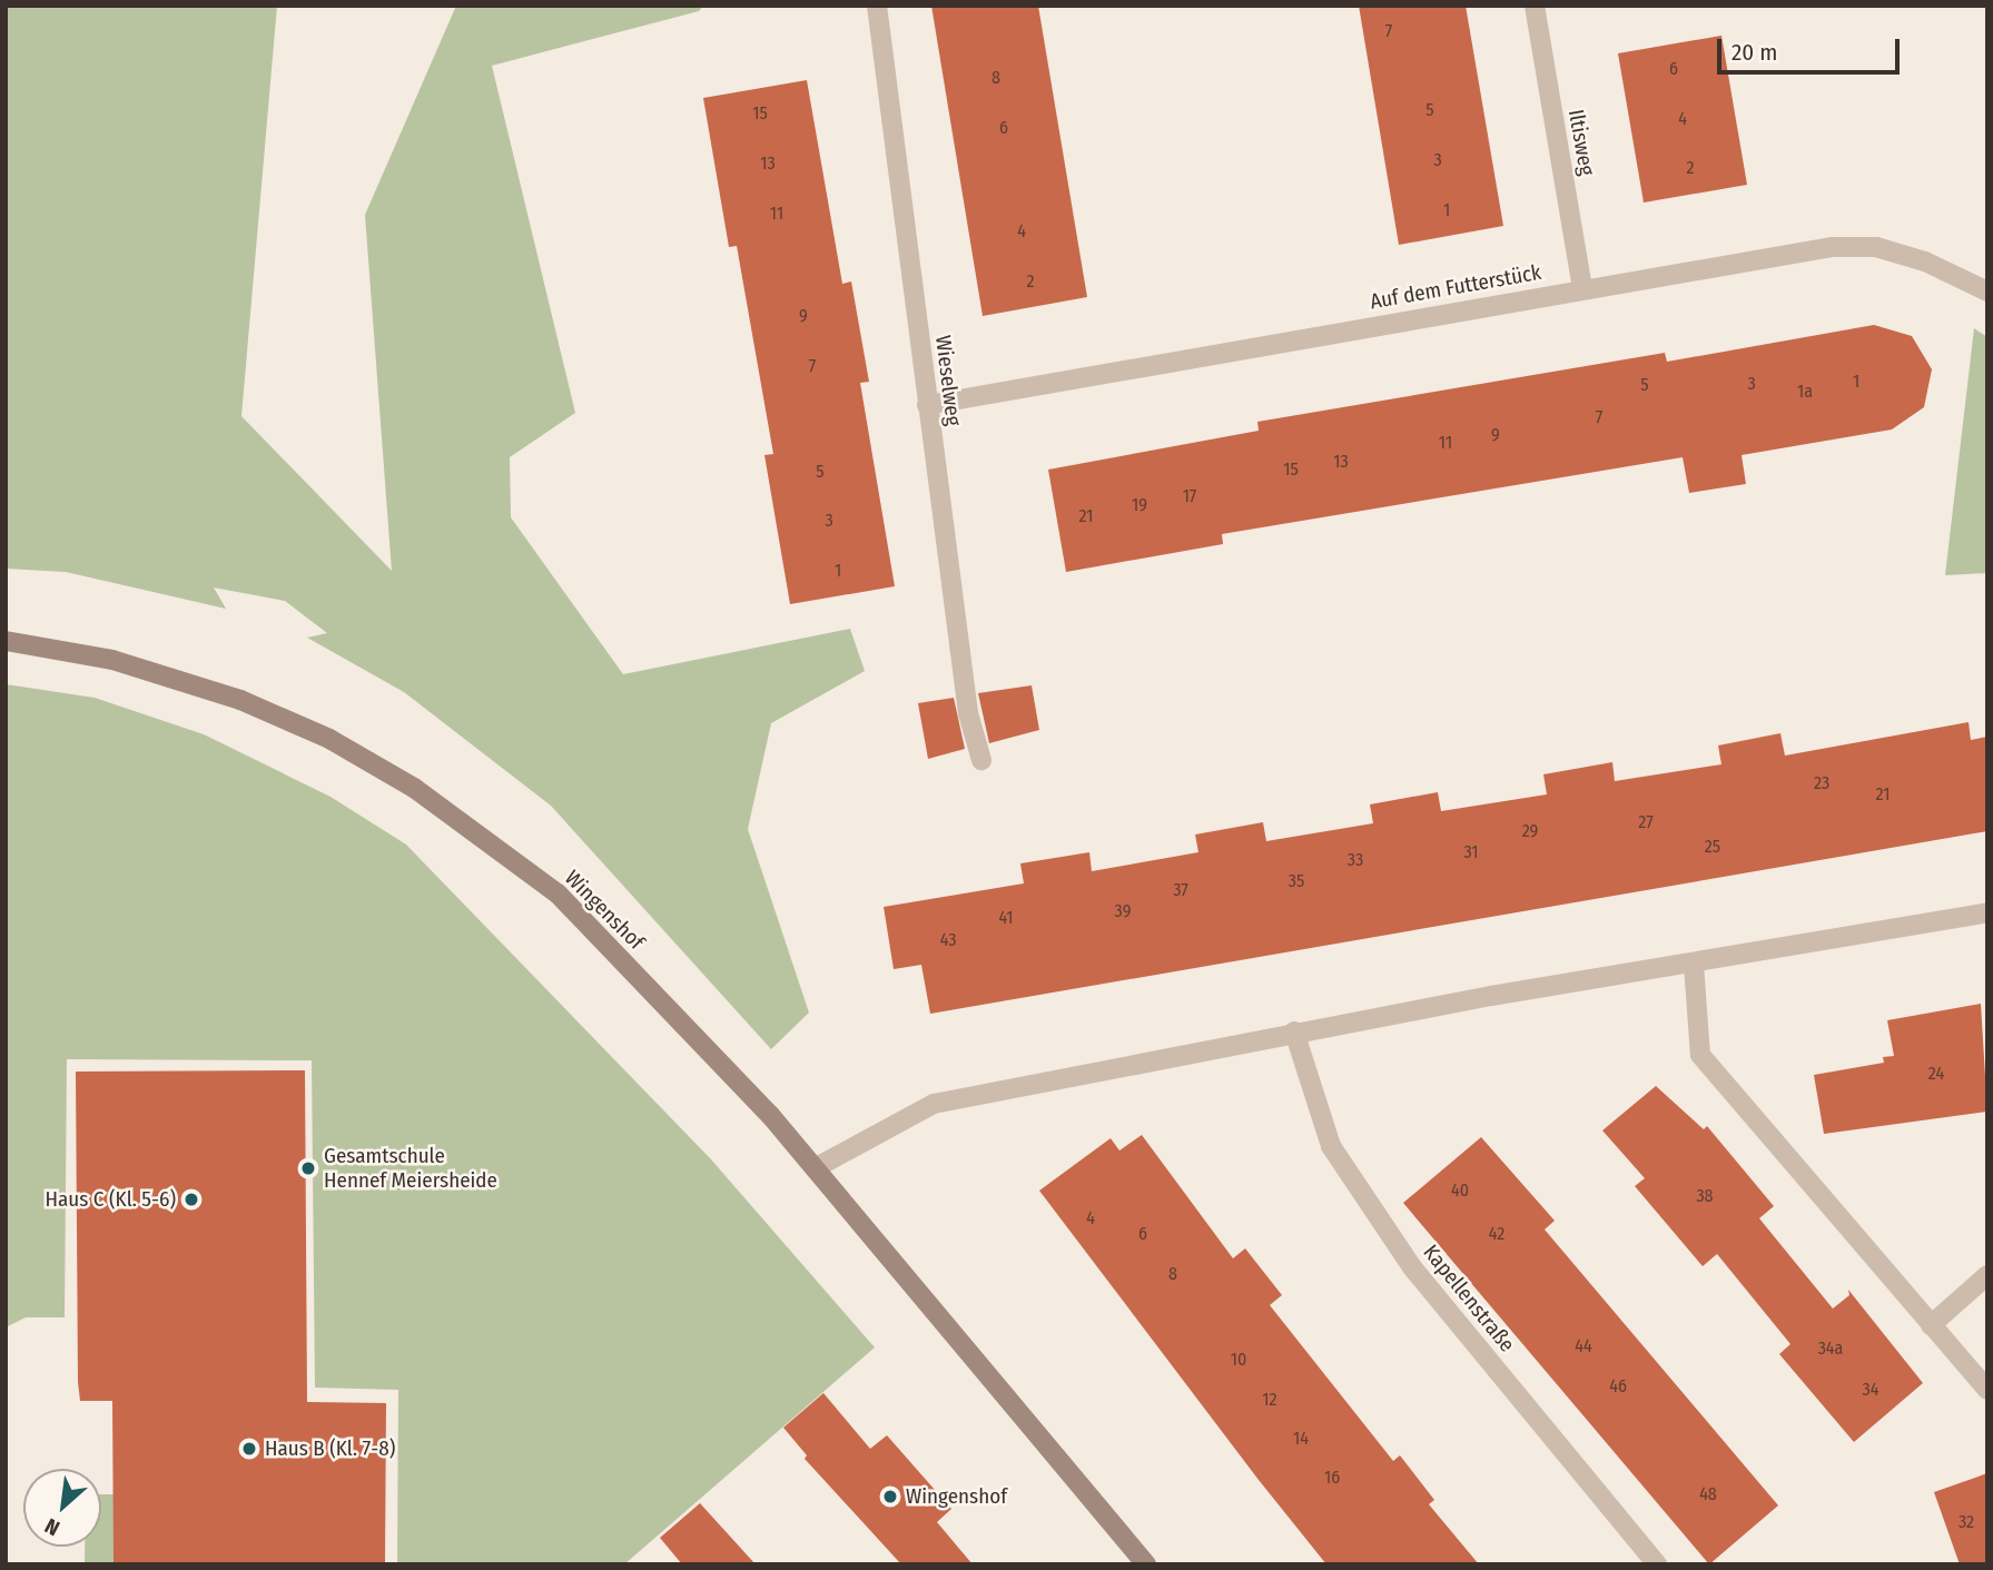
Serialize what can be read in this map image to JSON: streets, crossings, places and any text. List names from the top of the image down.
{
  "streets": {
    "main road": ["Wingenshof"],
    "street": [
      "Iltisweg",
      "Auf dem Futterstück",
      "Wieselweg",
      "Kapellenstraße"
    ]
  },
  "crossings": [
    ["Iltisweg", "Auf dem Futterstück"],
    ["Auf dem Futterstück", "Wieselweg"]
  ],
  "places": [
    "Gesamtschule Hennef Meiersheide",
    "Haus C (Kl. 5-6)",
    "Haus B (Kl. 7-8)",
    "Wingenshof"
  ],
  "house_numbers": [
    "7",
    "6",
    "8",
    "5",
    "15",
    "4",
    "6",
    "3",
    "13",
    "2",
    "1",
    "11",
    "4",
    "2",
    "9",
    "7",
    "1",
    "3",
    "5",
    "1a",
    "7",
    "9",
    "11",
    "13",
    "15",
    "5",
    "17",
    "19",
    "21",
    "3",
    "1",
    "23",
    "21",
    "27",
    "29",
    "25",
    "31",
    "33",
    "35",
    "37",
    "39",
    "41",
    "43",
    "24",
    "40",
    "38",
    "4",
    "6",
    "42",
    "8",
    "44",
    "34a",
    "10",
    "46",
    "34",
    "12",
    "14",
    "16",
    "48",
    "32"
  ],
  "scale_bar": "20 m",
  "north": "bottom left"
}
